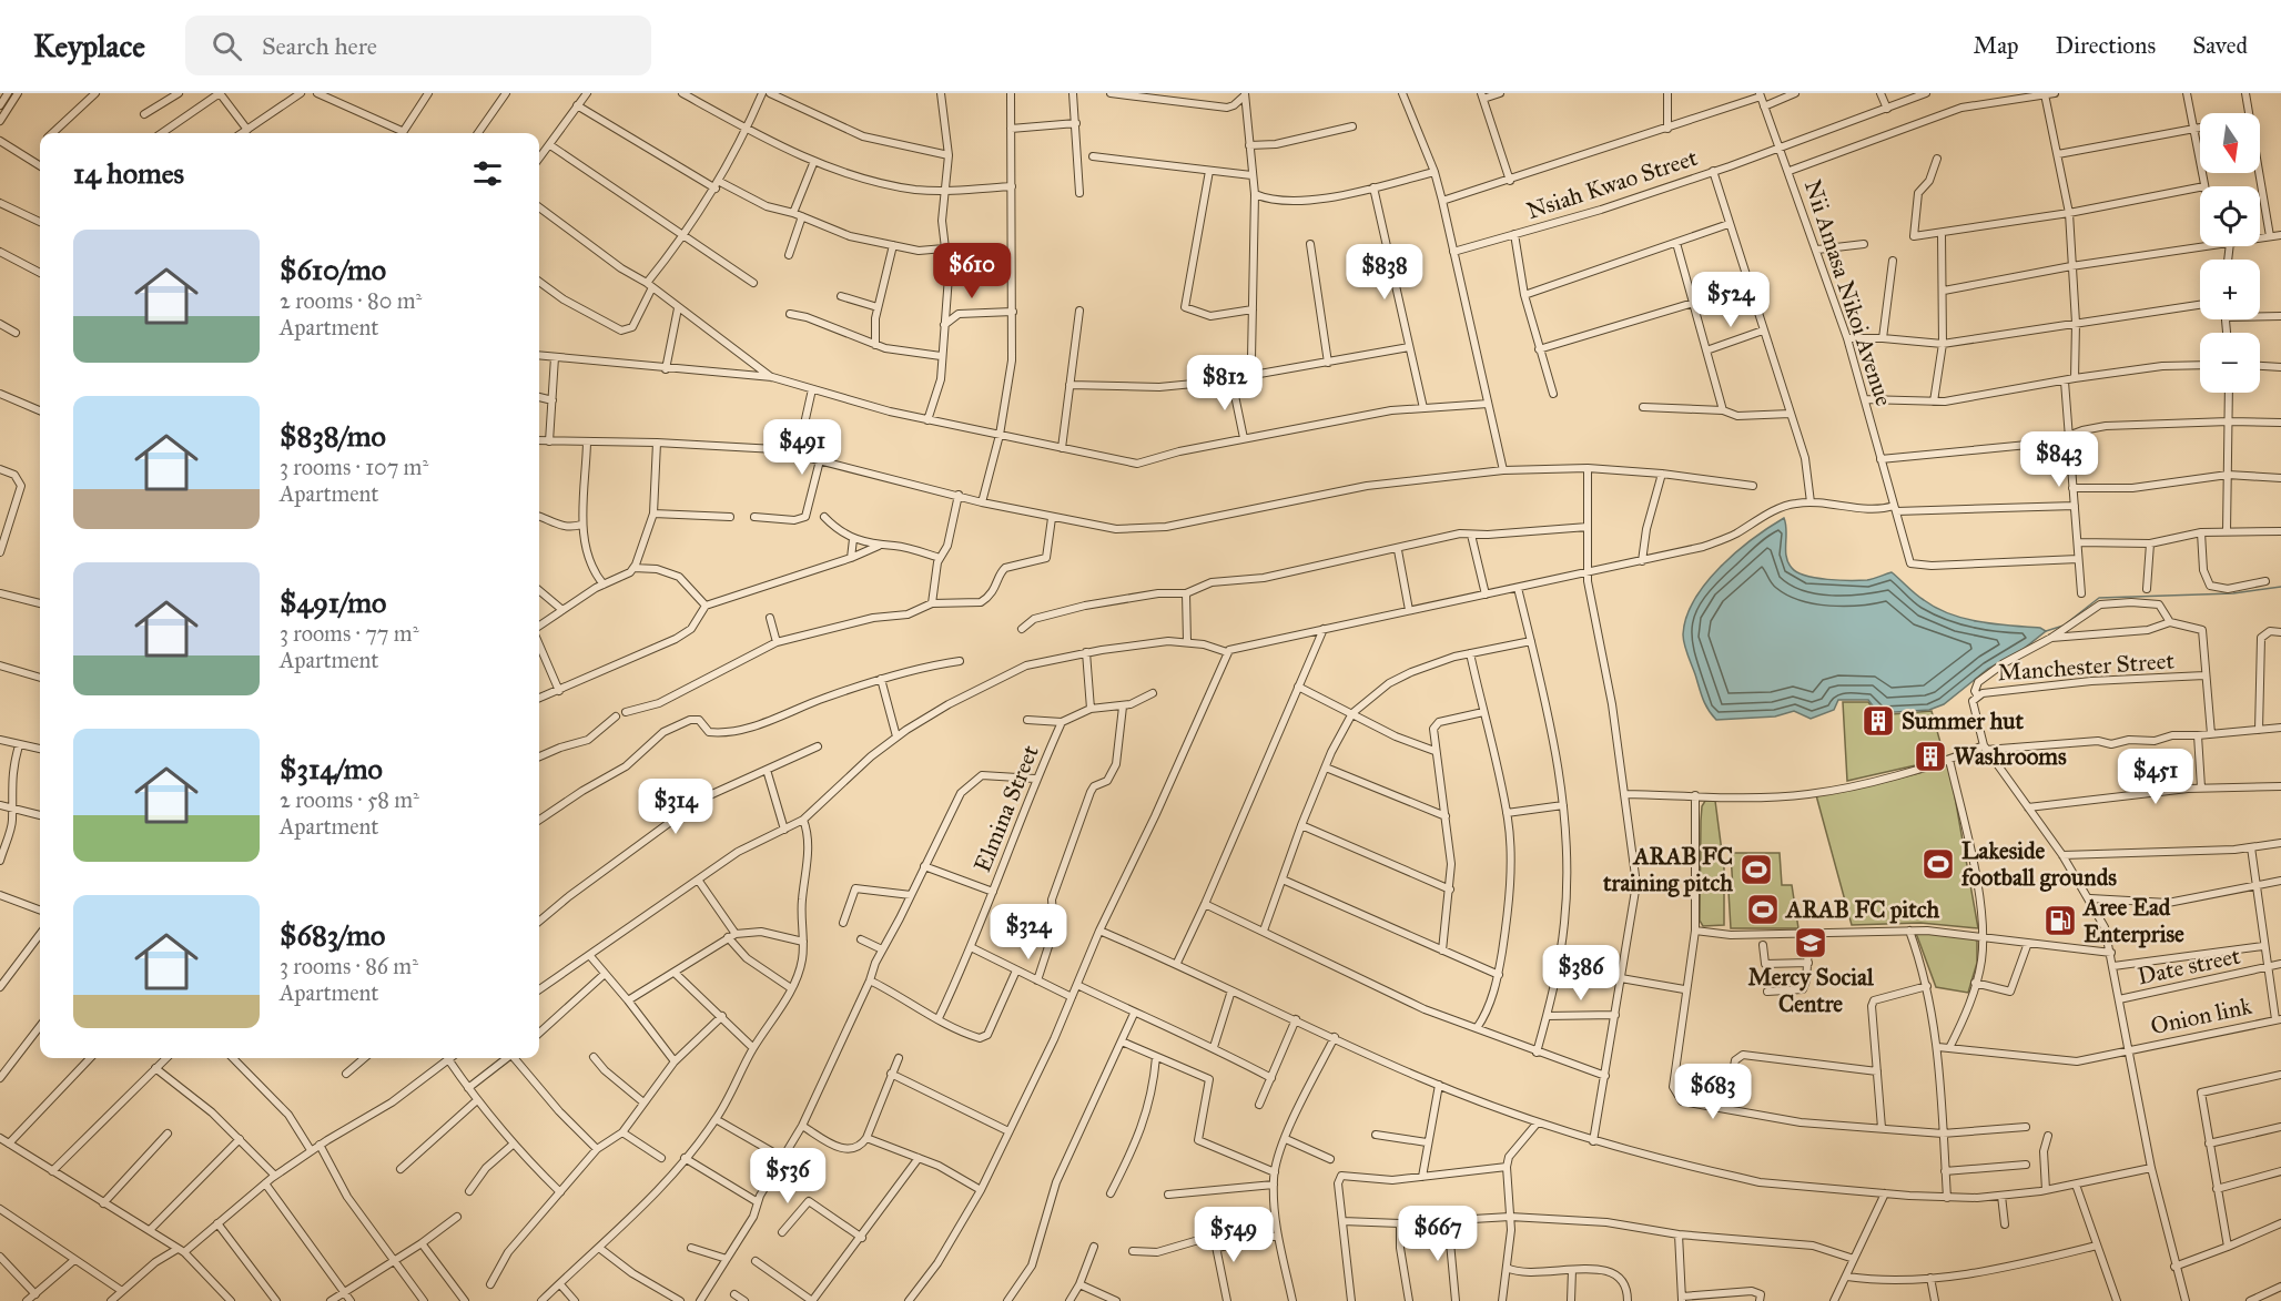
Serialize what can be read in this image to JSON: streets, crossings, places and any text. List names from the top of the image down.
{
  "streets": {
    "street": [
      "Nsiah Kwao Street",
      "Nii Amasa Nikoi Avenue",
      "Manchester Street",
      "Elmina Street",
      "Date street",
      "Onion link"
    ]
  },
  "crossings": [
    ["Nsiah Kwao Street", "Nii Amasa Nikoi Avenue"]
  ],
  "places": {
    "building": ["Summer hut", "Washrooms"],
    "sports": ["Lakeside football grounds", "ARAB FC training pitch", "ARAB FC pitch"],
    "fuel station": ["Aree Ead Enterprise"],
    "school or university": ["Mercy Social Centre"]
  },
  "north": "bottom",
  "page": {
    "header": "Keyplace",
    "search": "Search here",
    "nav": ["Map", "Directions", "Saved"],
    "map_buttons": ["+", "−"],
    "heading": "14 homes",
    "list": [
      {
        "name": "$610/mo",
        "note": "2 rooms · 80 m² · Apartment"
      },
      {
        "name": "$838/mo",
        "note": "3 rooms · 107 m² · Apartment"
      },
      {
        "name": "$491/mo",
        "note": "3 rooms · 77 m² · Apartment"
      },
      {
        "name": "$314/mo",
        "note": "2 rooms · 58 m² · Apartment"
      },
      {
        "name": "$683/mo",
        "note": "3 rooms · 86 m² · Apartment"
      }
    ],
    "price": [
      "$610",
      "$838",
      "$524",
      "$812",
      "$491",
      "$843",
      "$451",
      "$314",
      "$324",
      "$386",
      "$683",
      "$536",
      "$667",
      "$549"
    ]
  }
}
